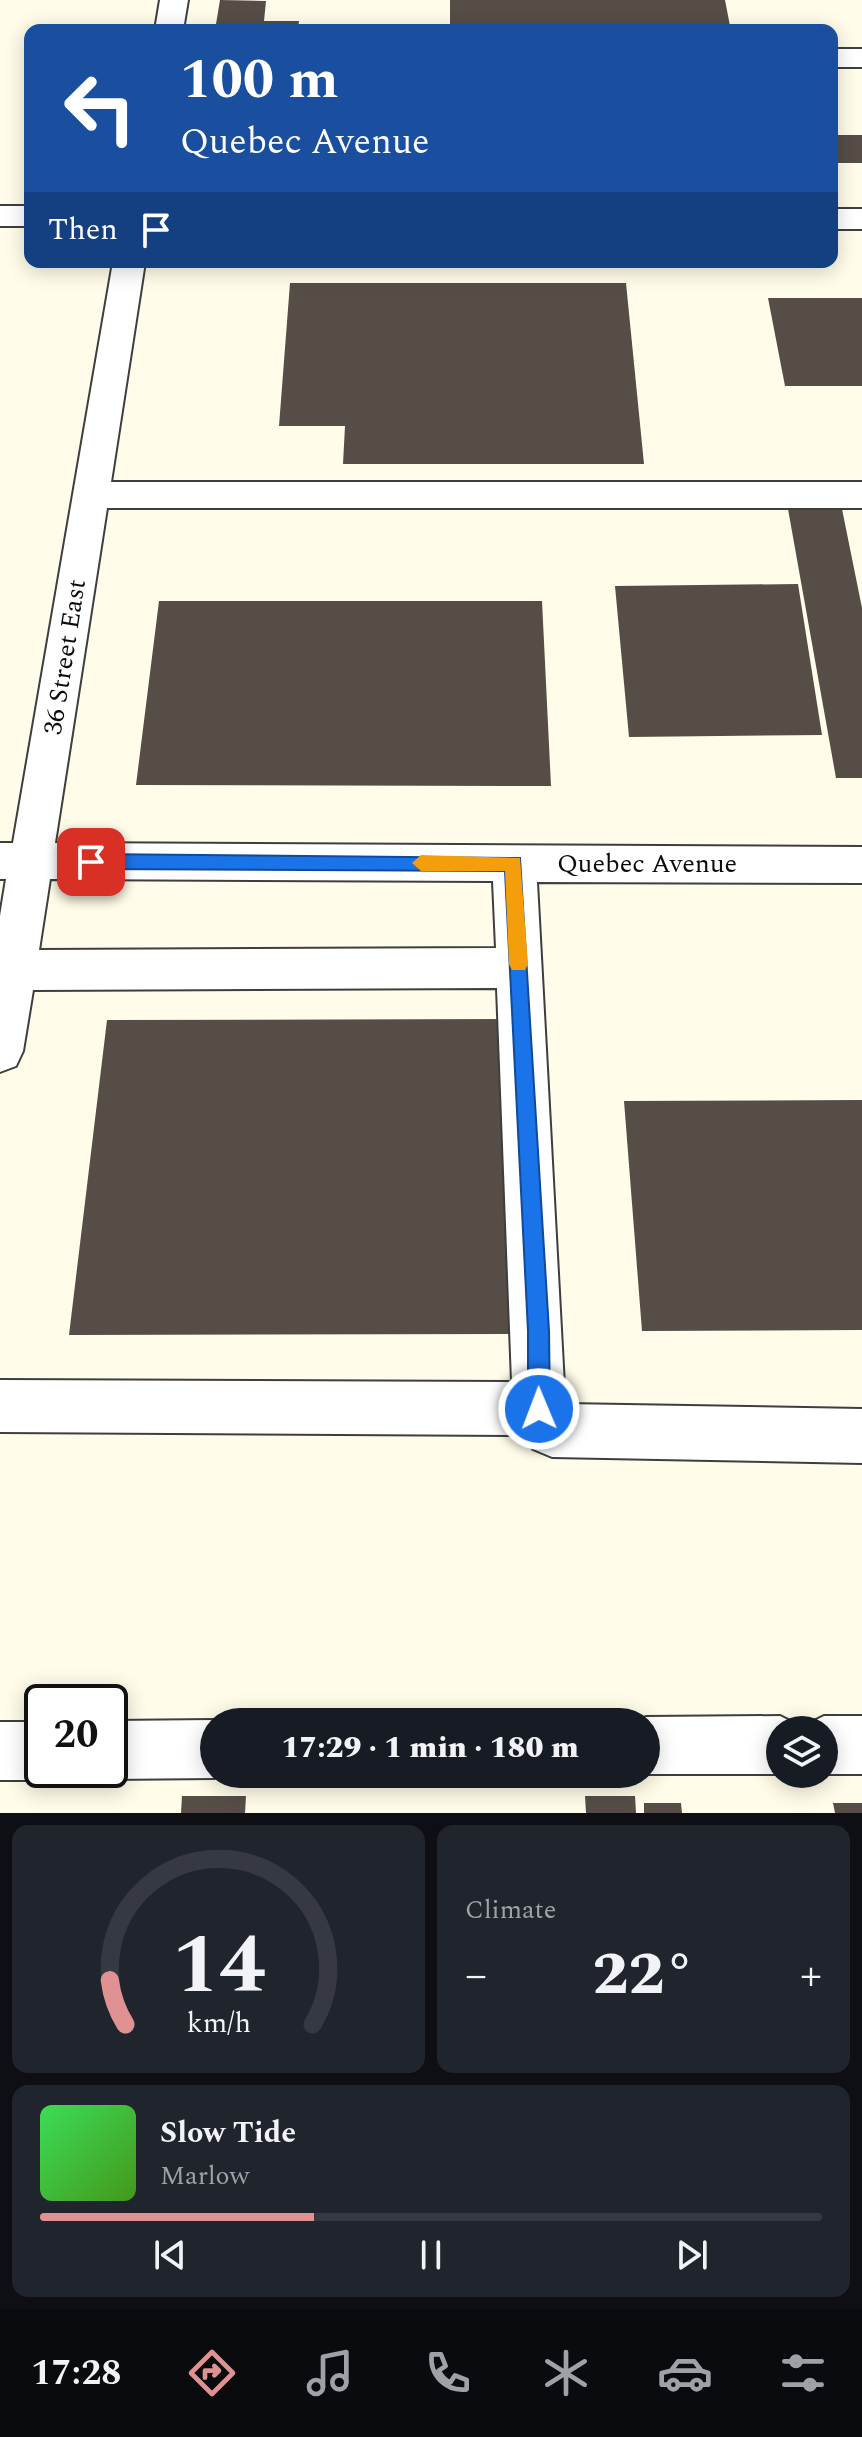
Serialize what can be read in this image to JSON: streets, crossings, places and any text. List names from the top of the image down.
{
  "streets": {
    "street": ["36 Street East", "Quebec Avenue"]
  },
  "crossings": [
    ["36 Street East", "Quebec Avenue"]
  ],
  "page": {
    "turn": ["100 m", "Quebec Avenue"],
    "then": "Then",
    "limit": "20",
    "trip": "17:29 · 1 min · 180 m",
    "tile": "Climate",
    "heat": ["−", "22°", "+"],
    "song": ["Slow Tide", "Marlow"],
    "tabs": "17:28",
    "gauge": ["14", "km/h"]
  }
}
